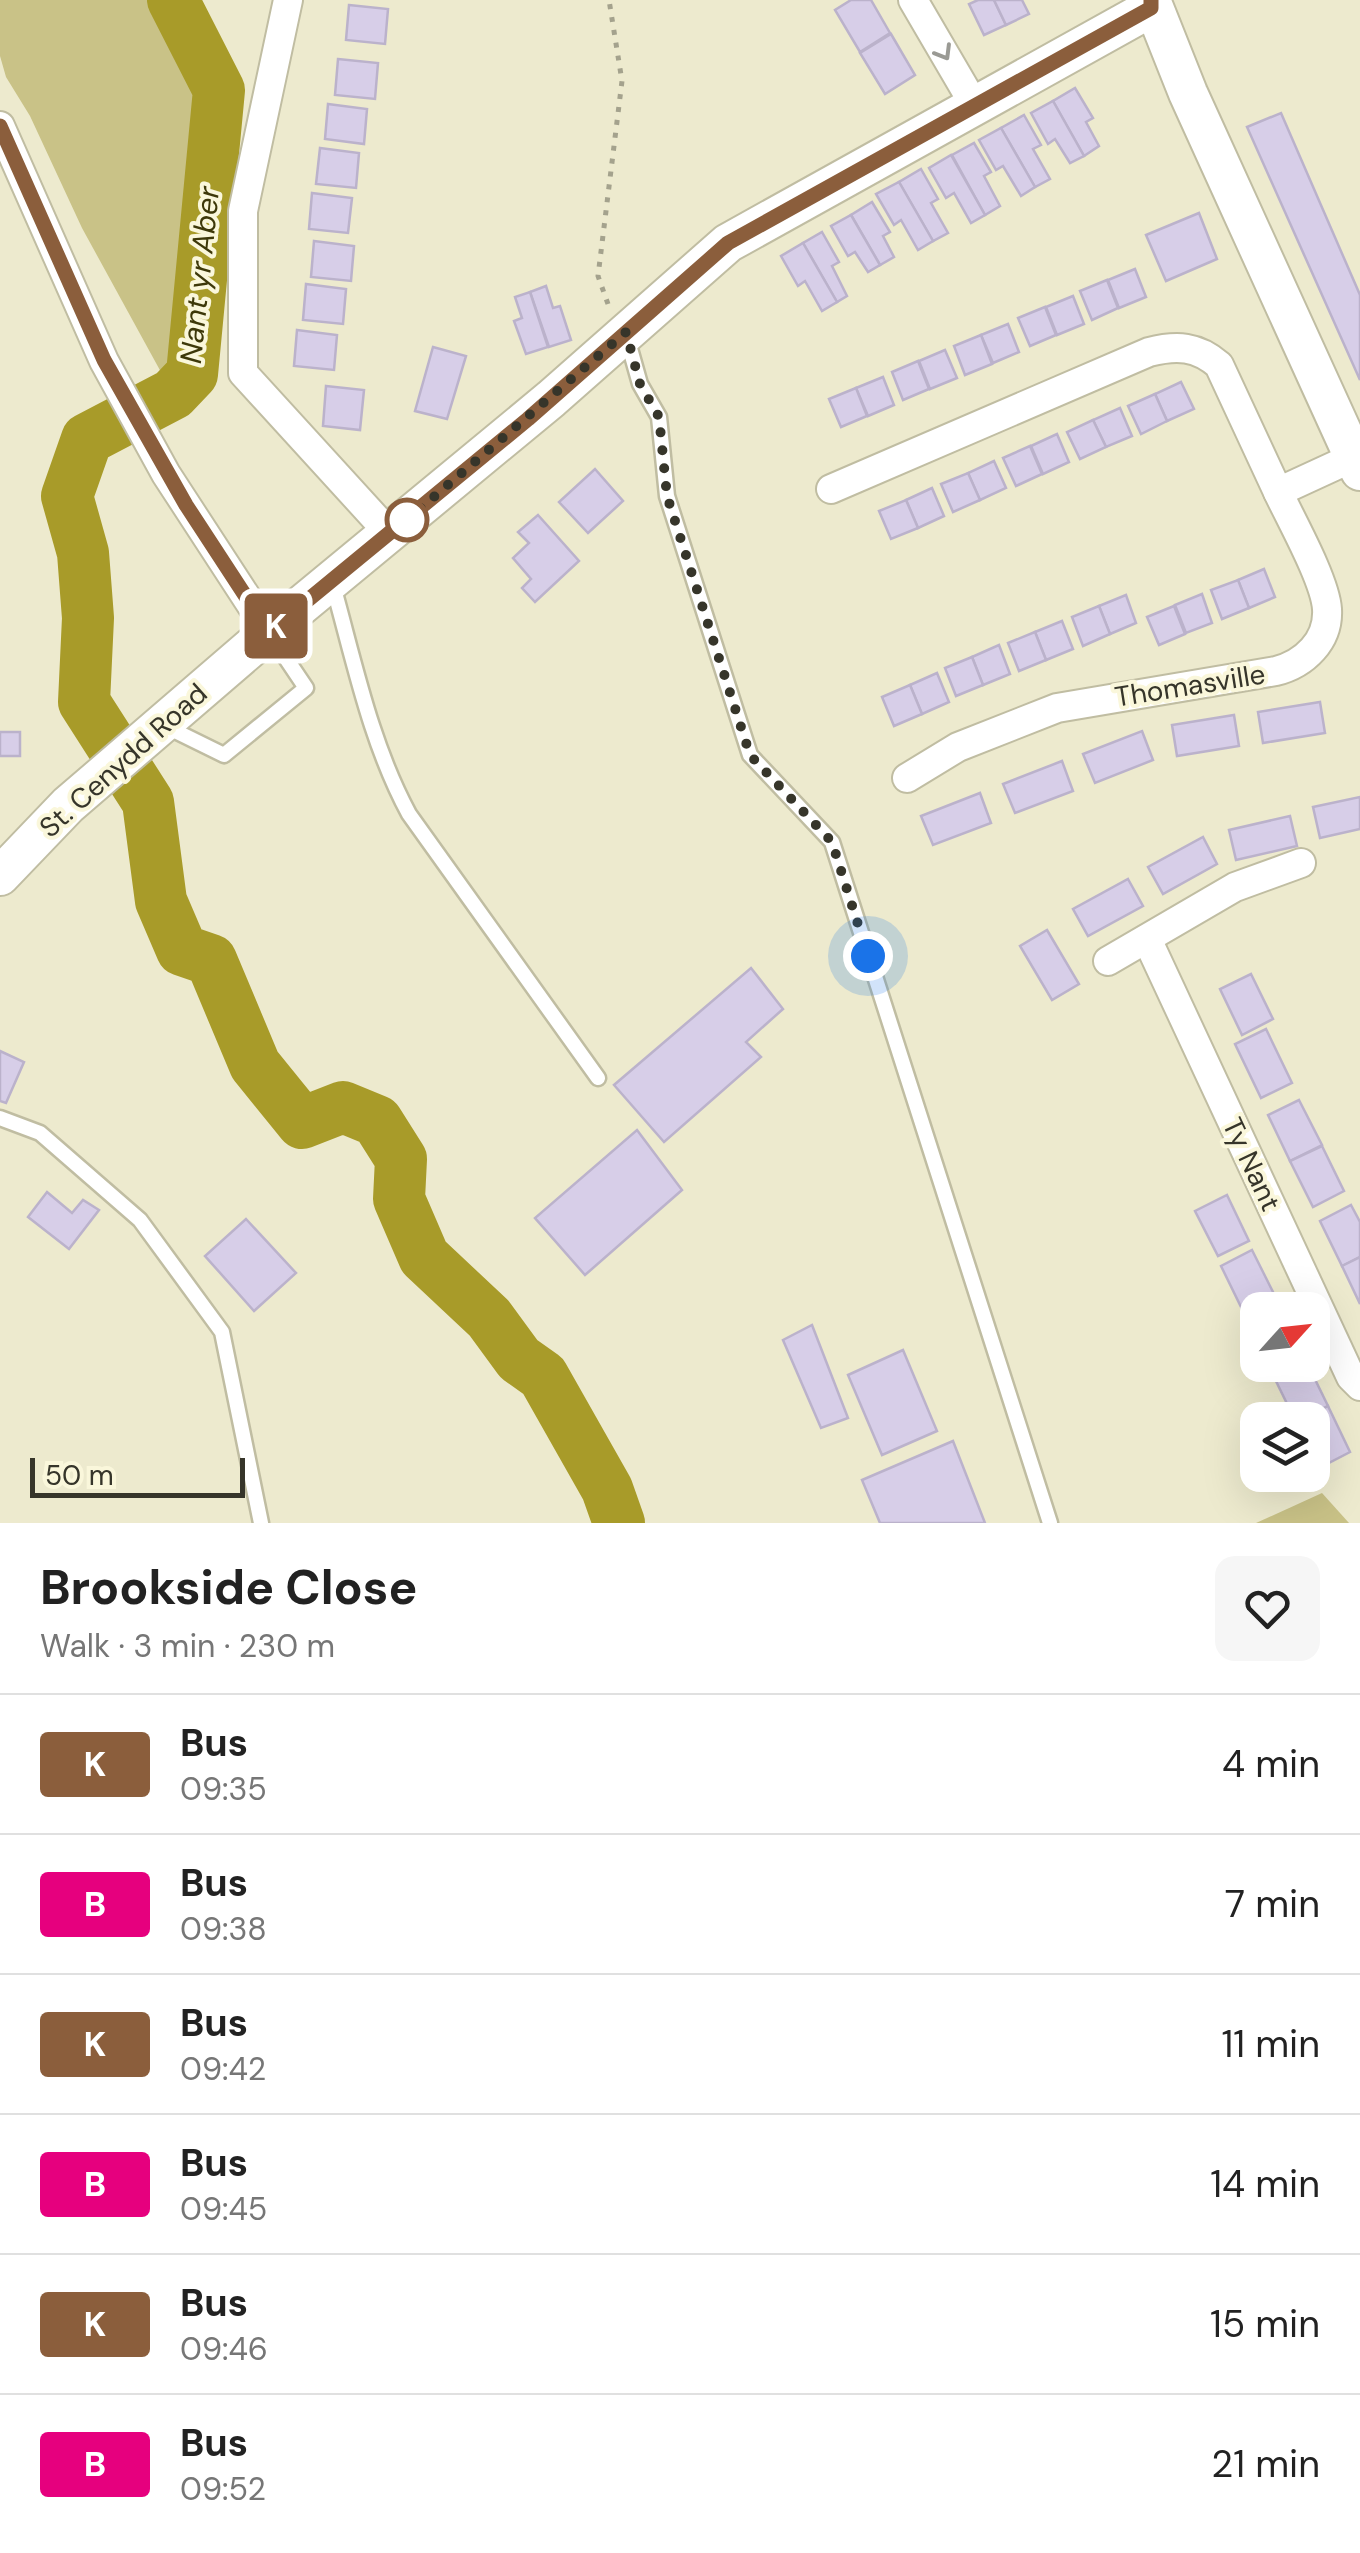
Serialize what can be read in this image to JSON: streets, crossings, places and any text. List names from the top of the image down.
{
  "streets": {
    "main road": ["St. Cenydd Road"],
    "street": ["Thomasville", "Ty Nant"]
  },
  "water": ["Nant yr Aber"],
  "lines": ["bus line K"],
  "scale_bar": "50 m",
  "north": "top right",
  "page": {
    "on_map": "K",
    "scale": "50 m",
    "heading": ["Brookside Close", "Walk · 3 min · 230 m"],
    "list": [
      {
        "mark": "K",
        "name": "Bus",
        "note": "09:35",
        "value": "4 min"
      },
      {
        "mark": "B",
        "name": "Bus",
        "note": "09:38",
        "value": "7 min"
      },
      {
        "mark": "K",
        "name": "Bus",
        "note": "09:42",
        "value": "11 min"
      },
      {
        "mark": "B",
        "name": "Bus",
        "note": "09:45",
        "value": "14 min"
      },
      {
        "mark": "K",
        "name": "Bus",
        "note": "09:46",
        "value": "15 min"
      },
      {
        "mark": "B",
        "name": "Bus",
        "note": "09:52",
        "value": "21 min"
      }
    ]
  }
}
